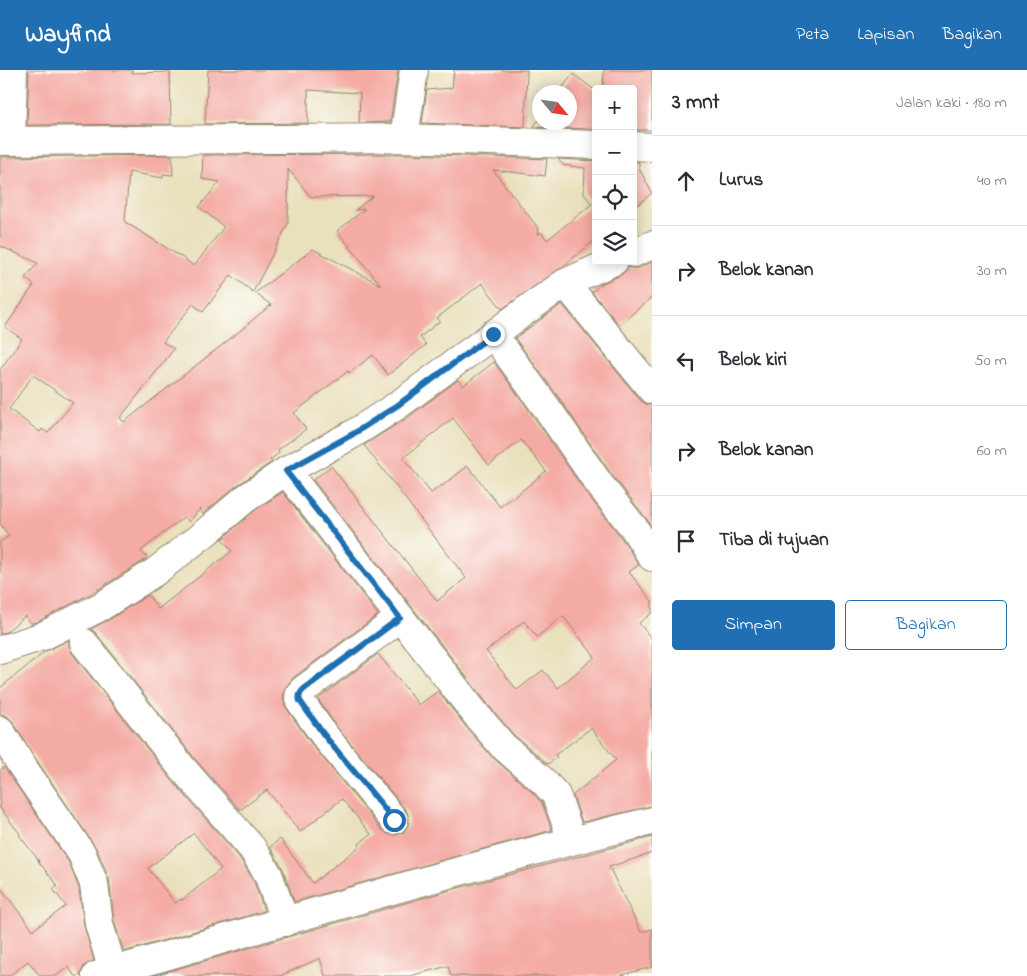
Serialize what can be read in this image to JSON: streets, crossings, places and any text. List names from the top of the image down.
{
  "north": "bottom right",
  "page": {
    "header": "Wayfind",
    "nav": ["Peta", "Lapisan", "Bagikan"],
    "heading": ["3 mnt", "Jalan kaki · 180 m"],
    "map_buttons": ["+", "−"],
    "list": [
      ["Lurus", "40 m"],
      ["Belok kanan", "30 m"],
      ["Belok kiri", "50 m"],
      ["Belok kanan", "60 m"],
      "Tiba di tujuan"
    ],
    "buttons": ["Simpan", "Bagikan"]
  }
}
